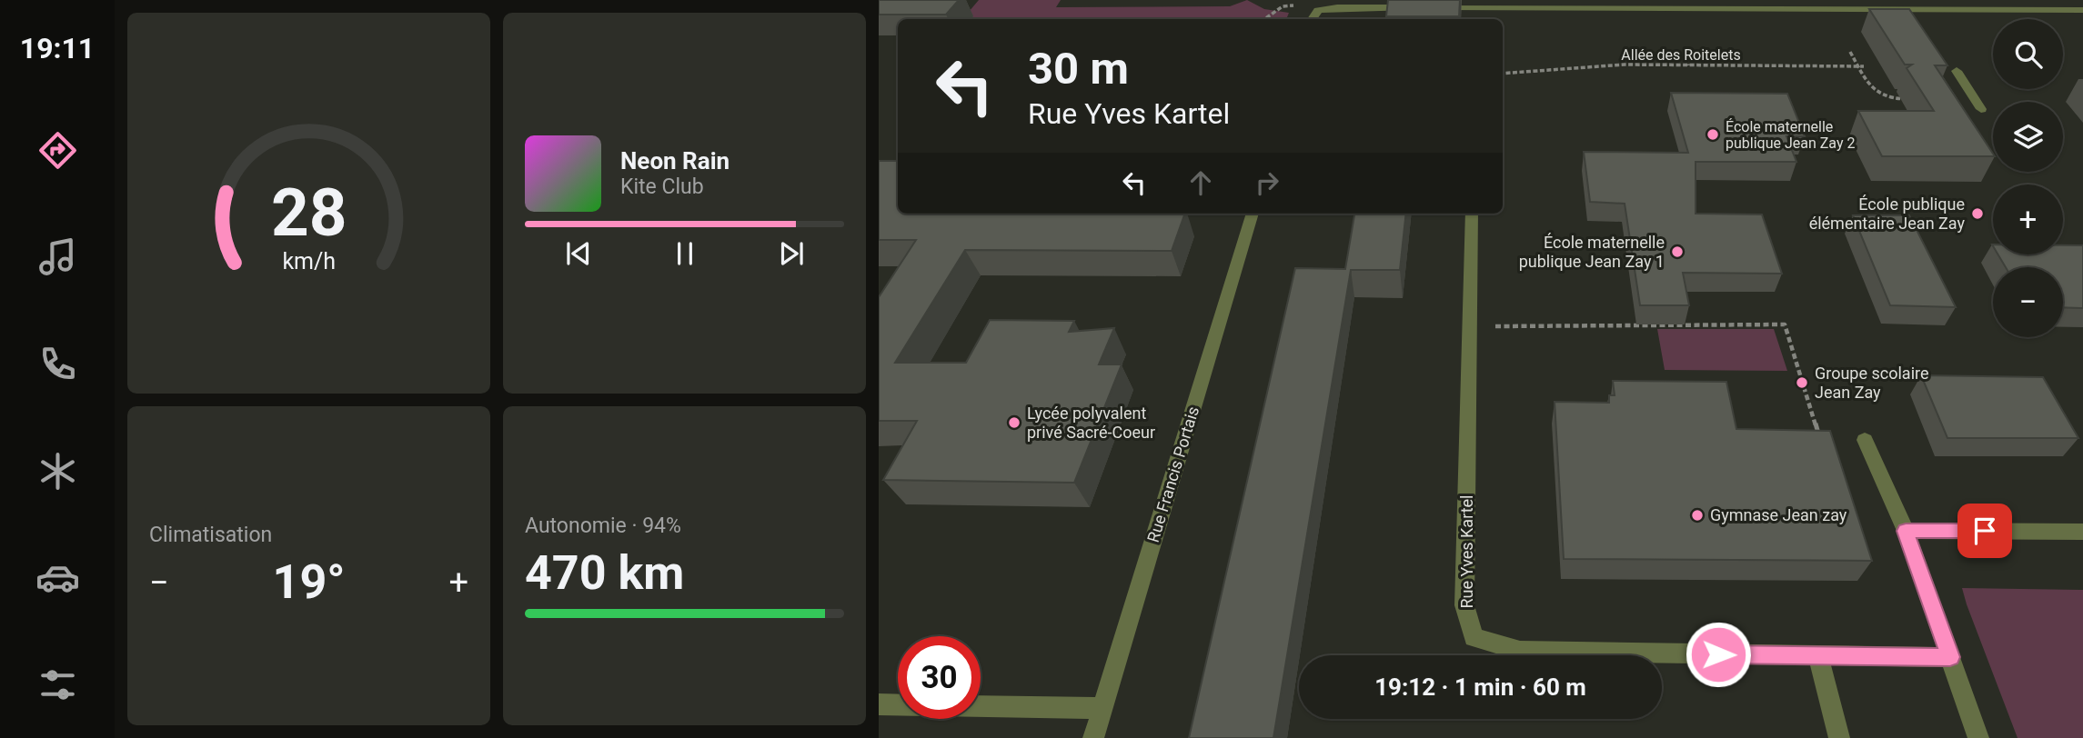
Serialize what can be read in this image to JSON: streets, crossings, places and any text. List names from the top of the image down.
{
  "streets": {
    "street": ["Rue Francis Portais", "Rue Yves Kartel"],
    "path": ["Allée des Roitelets"]
  },
  "places": [
    "École maternelle publique Jean Zay 2",
    "École publique élémentaire Jean Zay",
    "École maternelle publique Jean Zay 1",
    "Groupe scolaire Jean Zay",
    "Lycée polyvalent privé Sacré-Coeur",
    "Gymnase Jean zay"
  ],
  "page": {
    "tabs": "19:11",
    "map_buttons": ["+", "−"],
    "turn": ["30 m", "Rue Yves Kartel"],
    "song": ["Neon Rain", "Kite Club"],
    "tile": [
      "Climatisation",
      ["Autonomie · 94%", "470 km"]
    ],
    "heat": ["−", "19°", "+"],
    "limit": "30",
    "trip": "19:12 · 1 min · 60 m",
    "gauge": ["28", "km/h"]
  }
}
